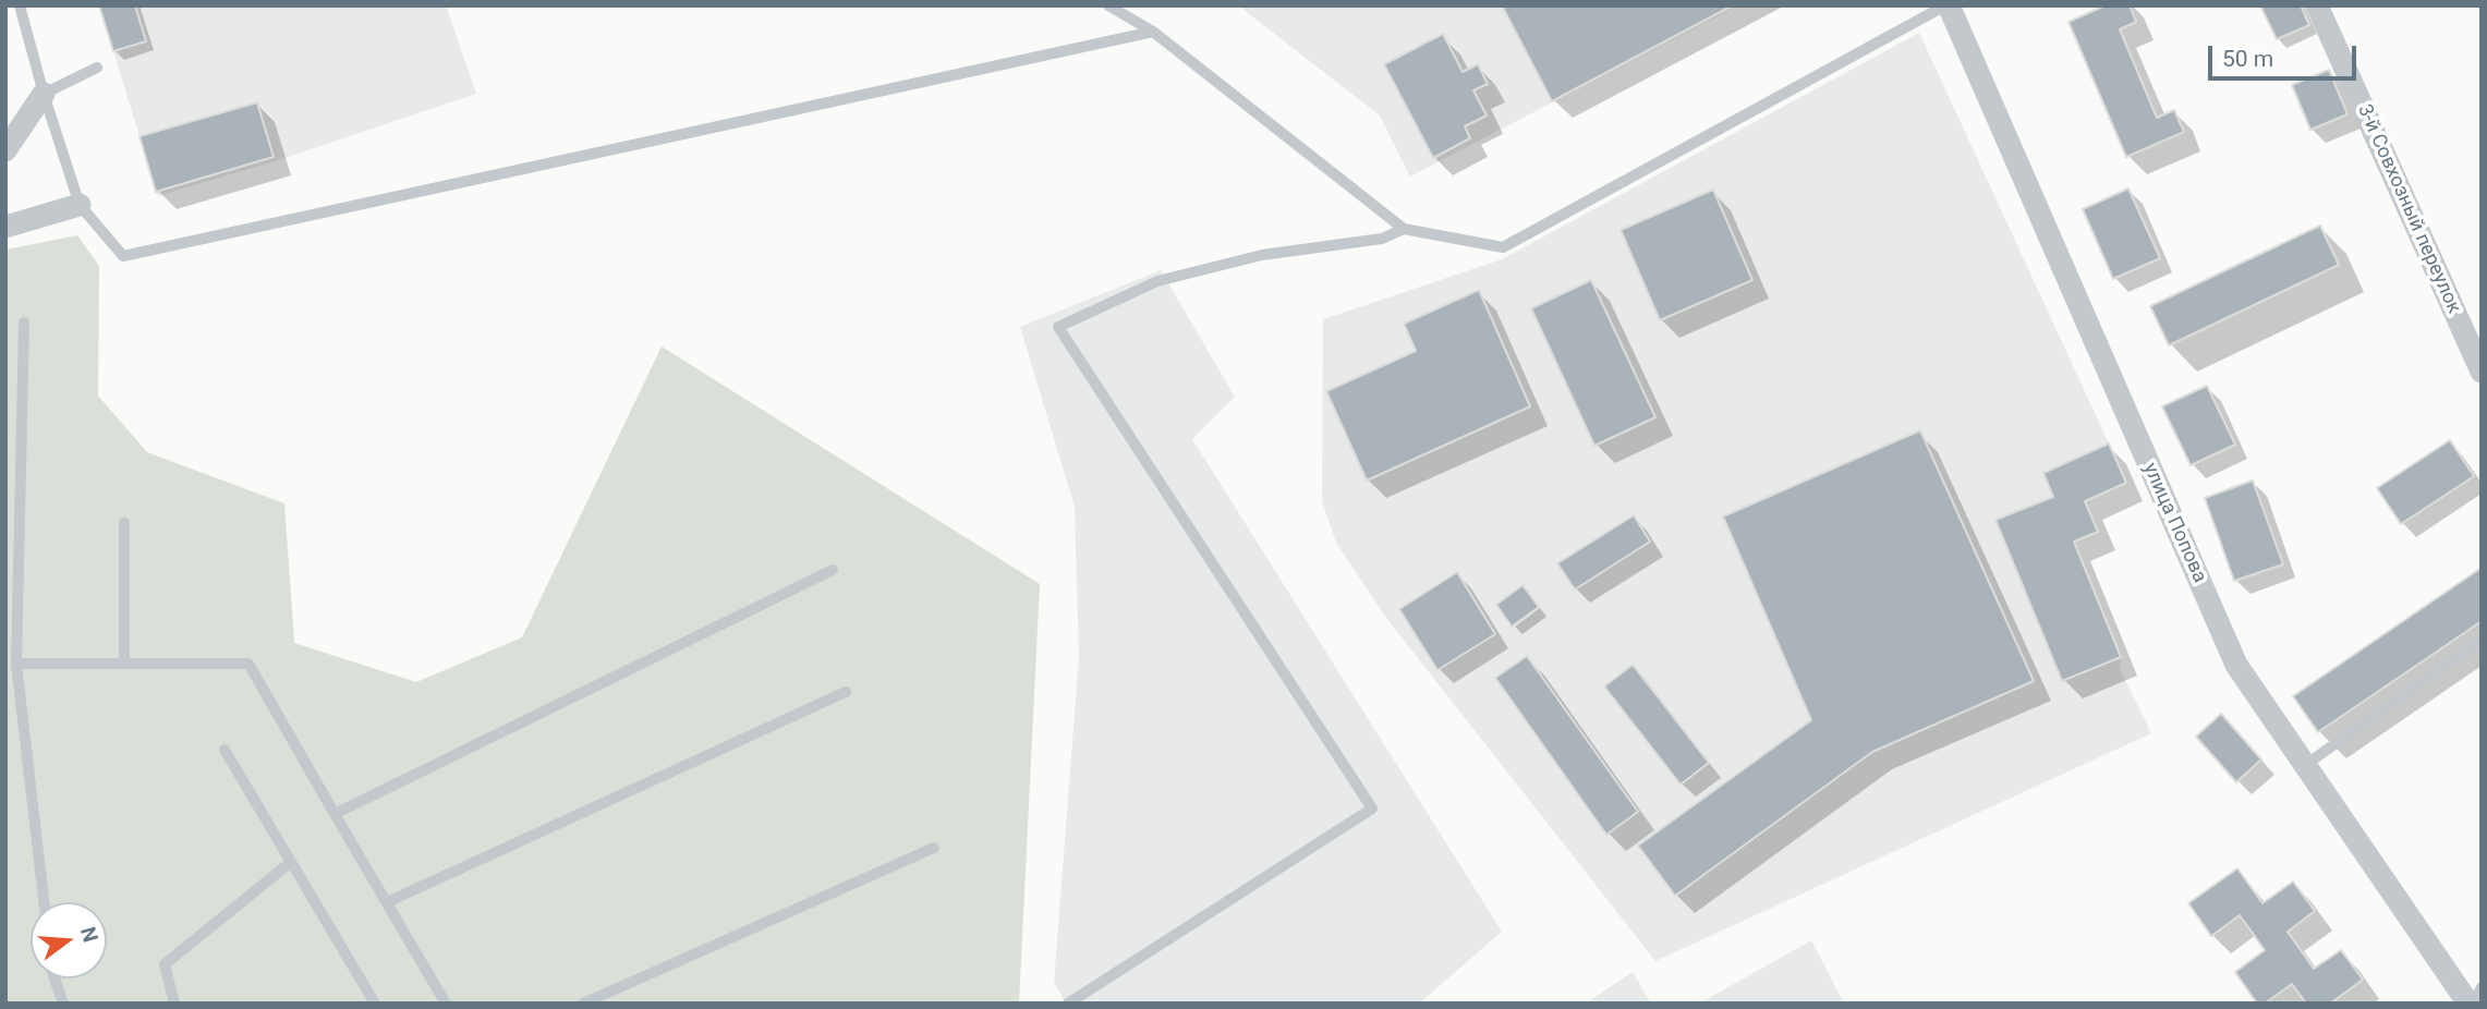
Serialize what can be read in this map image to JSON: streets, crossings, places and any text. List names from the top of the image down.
{
  "streets": {
    "street": ["3-й Совхозный переулок", "улица Попова"]
  },
  "scale_bar": "50 m",
  "north": "right"
}
